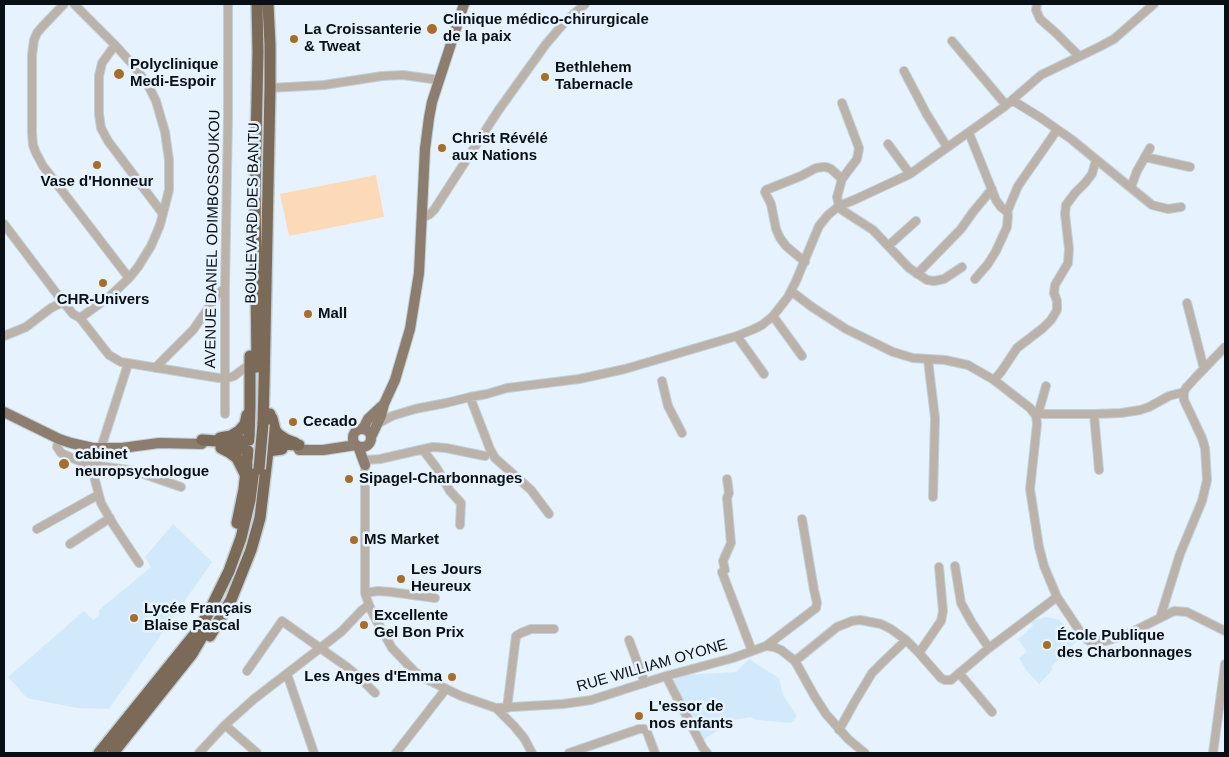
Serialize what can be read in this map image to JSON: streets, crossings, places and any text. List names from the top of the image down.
{
  "streets": {
    "highway": ["BOULEVARD DES BANTU"],
    "street": ["AVENUE DANIEL ODIMBOSSOUKOU", "RUE WILLIAM OYONE"]
  },
  "places": [
    "Clinique médico-chirurgicale de la paix",
    "La Croissanterie & Tweat",
    "Polyclinique Medi-Espoir",
    "Bethlehem Tabernacle",
    "Christ Révélé aux Nations",
    "Vase d'Honneur",
    "CHR-Univers",
    "Mall",
    "Cecado",
    "cabinet neuropsychologue",
    "Sipagel-Charbonnages",
    "MS Market",
    "Les Jours Heureux",
    "Lycée Français Blaise Pascal",
    "Excellente Gel Bon Prix",
    "École Publique des Charbonnages",
    "Les Anges d'Emma",
    "L'essor de nos enfants"
  ]
}
